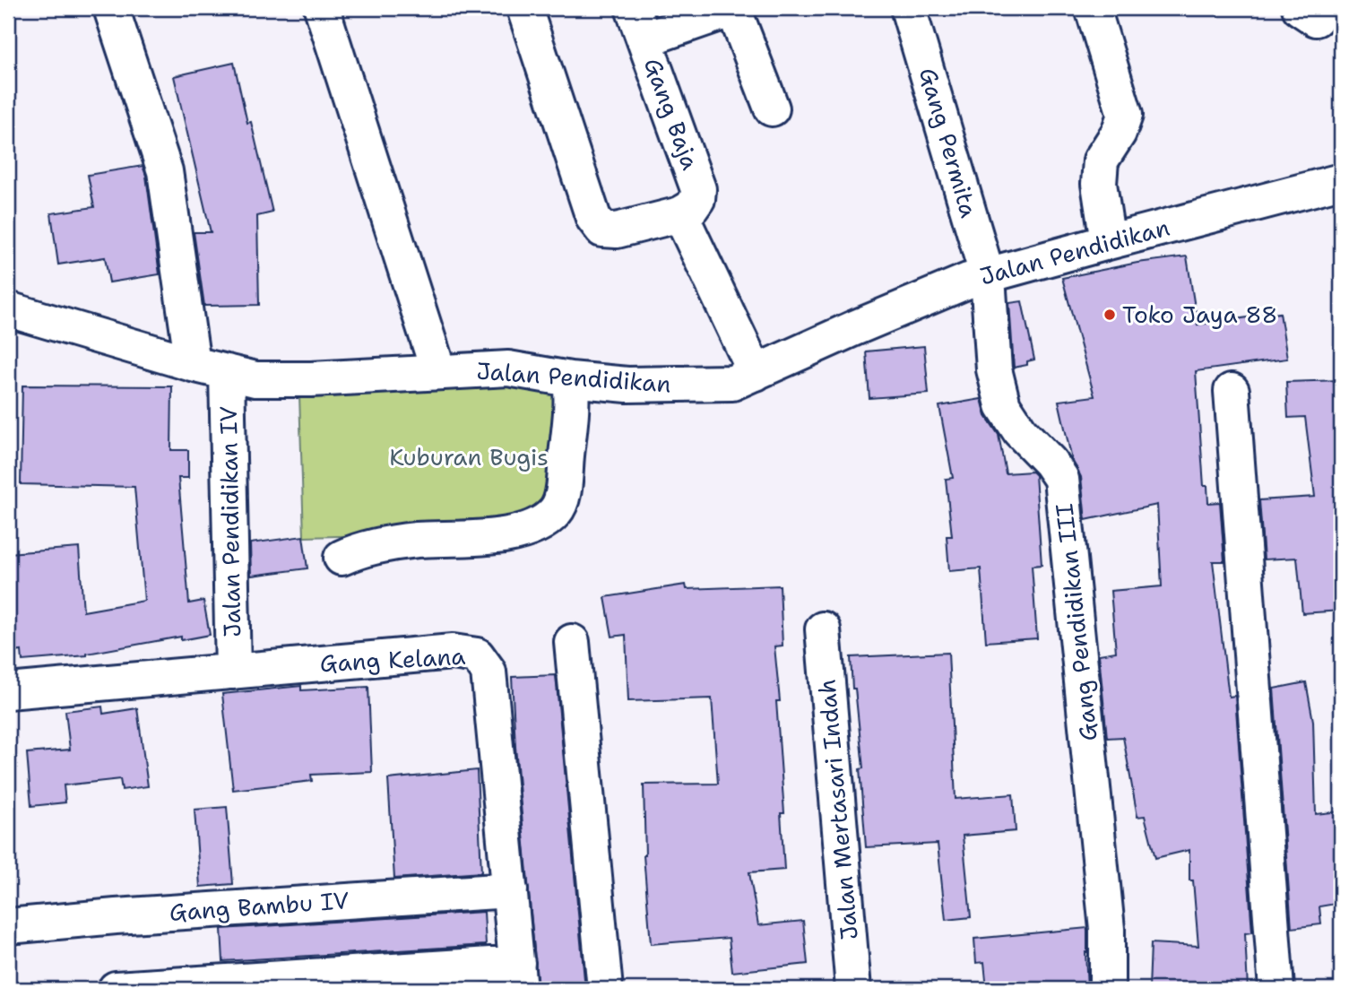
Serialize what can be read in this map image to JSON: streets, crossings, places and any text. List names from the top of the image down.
{
  "streets": {
    "street": [
      "Gang Baja",
      "Gang Permita",
      "Jalan Pendidikan",
      "Jalan Pendidikan IV",
      "Gang Pendidikan III",
      "Gang Kelana",
      "Jalan Mertasari Indah",
      "Gang Bambu IV"
    ]
  },
  "crossings": [
    ["Gang Permita", "Jalan Pendidikan"],
    ["Gang Permita", "Gang Pendidikan III"],
    ["Jalan Pendidikan", "Jalan Pendidikan IV"],
    ["Jalan Pendidikan", "Gang Pendidikan III"],
    ["Jalan Pendidikan IV", "Gang Kelana"],
    ["Gang Kelana", "Gang Bambu IV"]
  ],
  "parks": ["Kuburan Bugis"],
  "places": ["Toko Jaya 88"]
}
